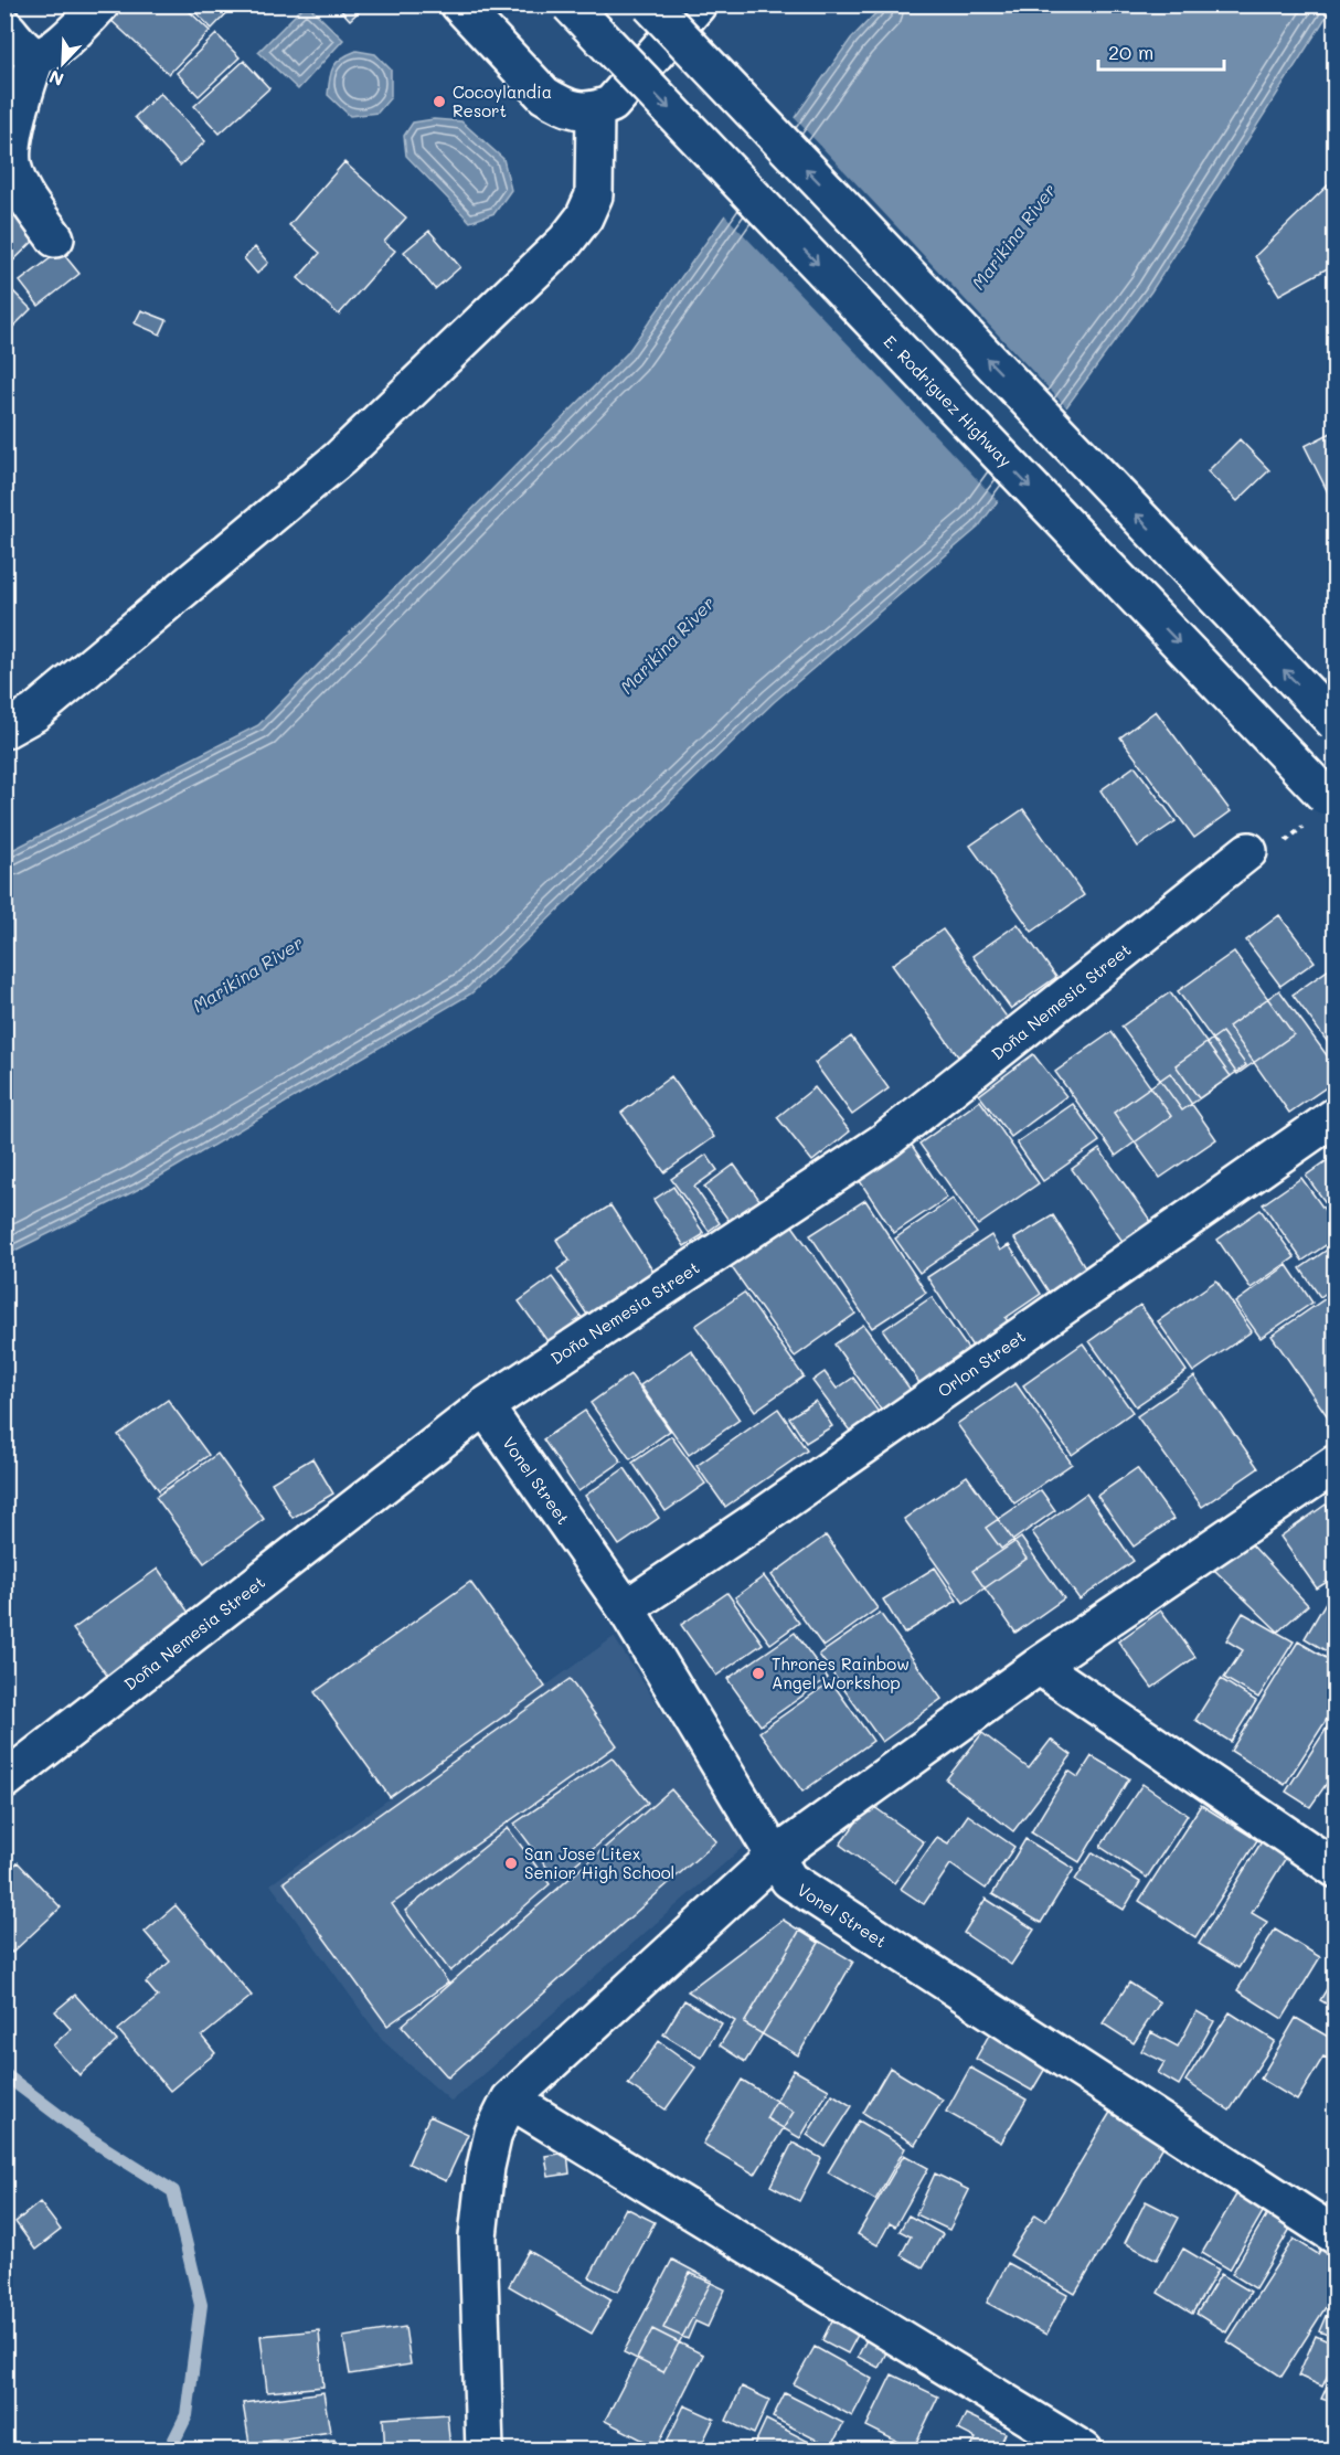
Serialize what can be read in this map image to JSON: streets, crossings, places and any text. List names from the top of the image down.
{
  "streets": {
    "street": [
      "E. Rodriguez Highway",
      "Doña Nemesia Street",
      "Orlon Street",
      "Vonel Street"
    ]
  },
  "crossings": [
    ["Doña Nemesia Street", "Vonel Street"],
    ["Orlon Street", "Vonel Street"]
  ],
  "water": ["Marikina River"],
  "places": ["Cocoylandia Resort", "Thrones Rainbow Angel Workshop", "San Jose Litex Senior High School"],
  "scale_bar": "20 m",
  "north": "bottom left"
}
